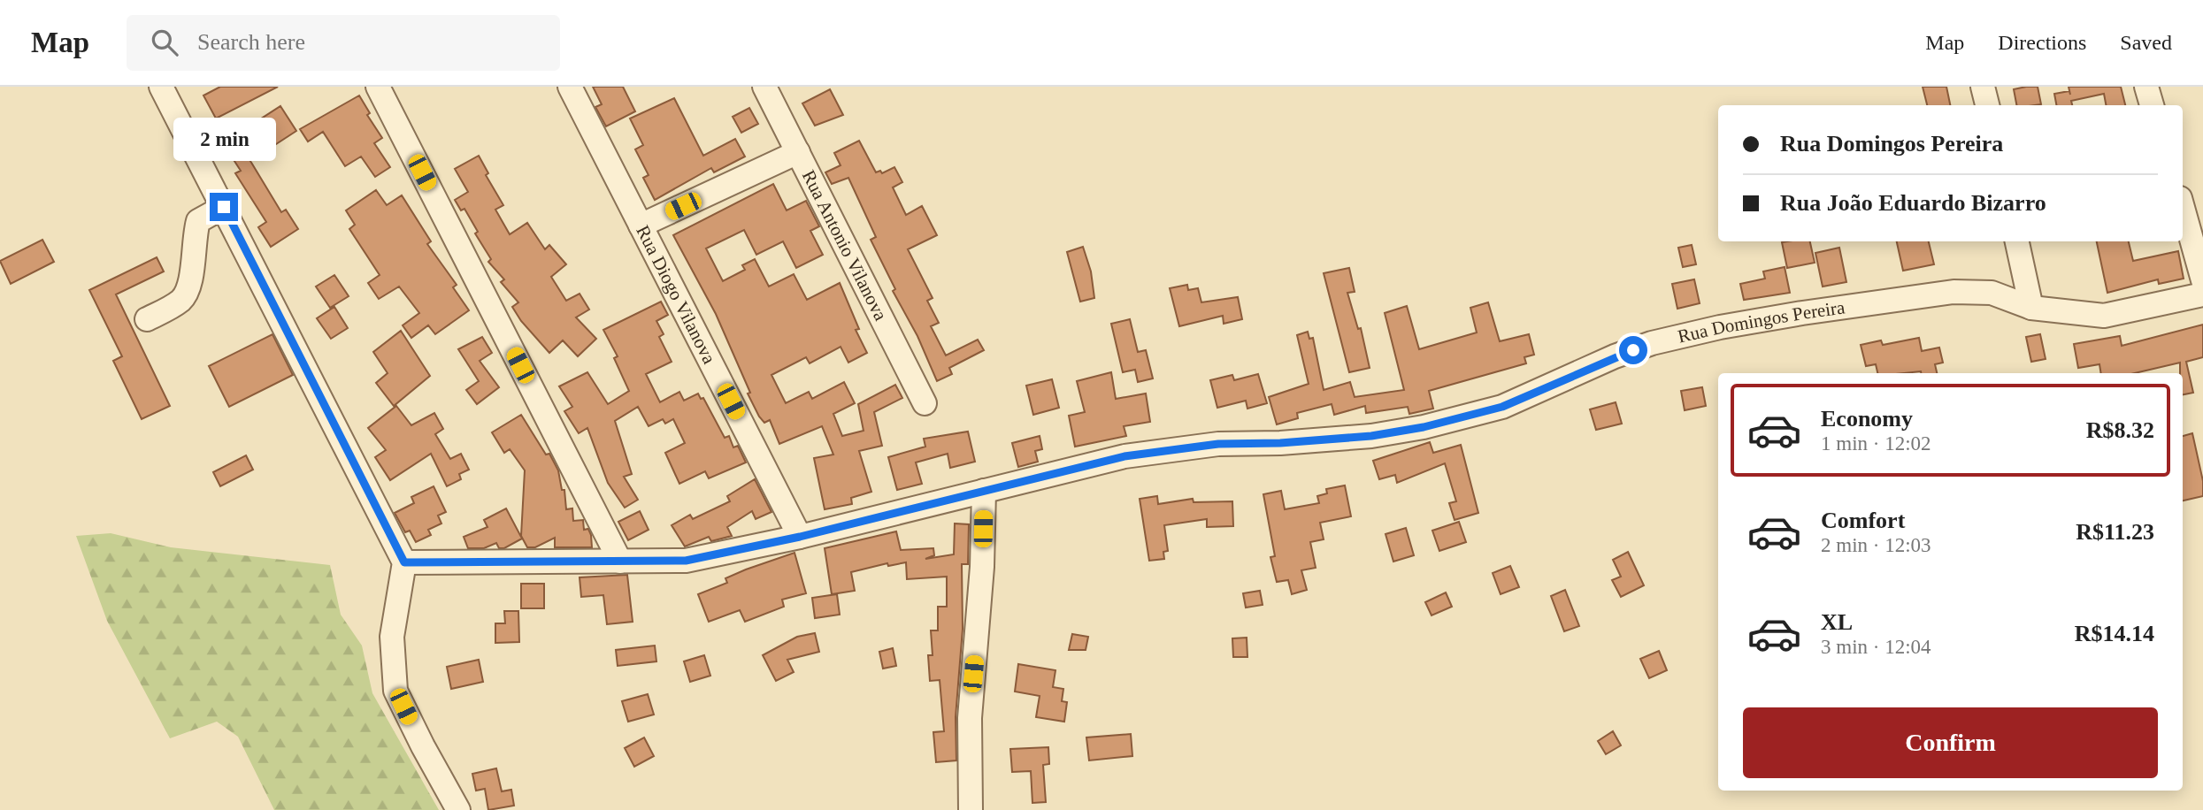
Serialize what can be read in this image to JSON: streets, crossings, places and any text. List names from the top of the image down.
{
  "streets": {
    "street": ["Rua Antonio Vilanova", "Rua Diogo Vilanova", "Rua Domingos Pereira"]
  },
  "crossings": [
    ["Rua Diogo Vilanova", "Rua Domingos Pereira"]
  ],
  "page": {
    "header": "Map",
    "search": "Search here",
    "nav": ["Map", "Directions", "Saved"],
    "banner": ["Rua Domingos Pereira", "Rua João Eduardo Bizarro"],
    "bubble": "2 min",
    "list": [
      {
        "name": "Economy",
        "note": "1 min · 12:02",
        "value": "R$8.32"
      },
      {
        "name": "Comfort",
        "note": "2 min · 12:03",
        "value": "R$11.23"
      },
      {
        "name": "XL",
        "note": "3 min · 12:04",
        "value": "R$14.14"
      }
    ],
    "buttons": "Confirm"
  }
}
